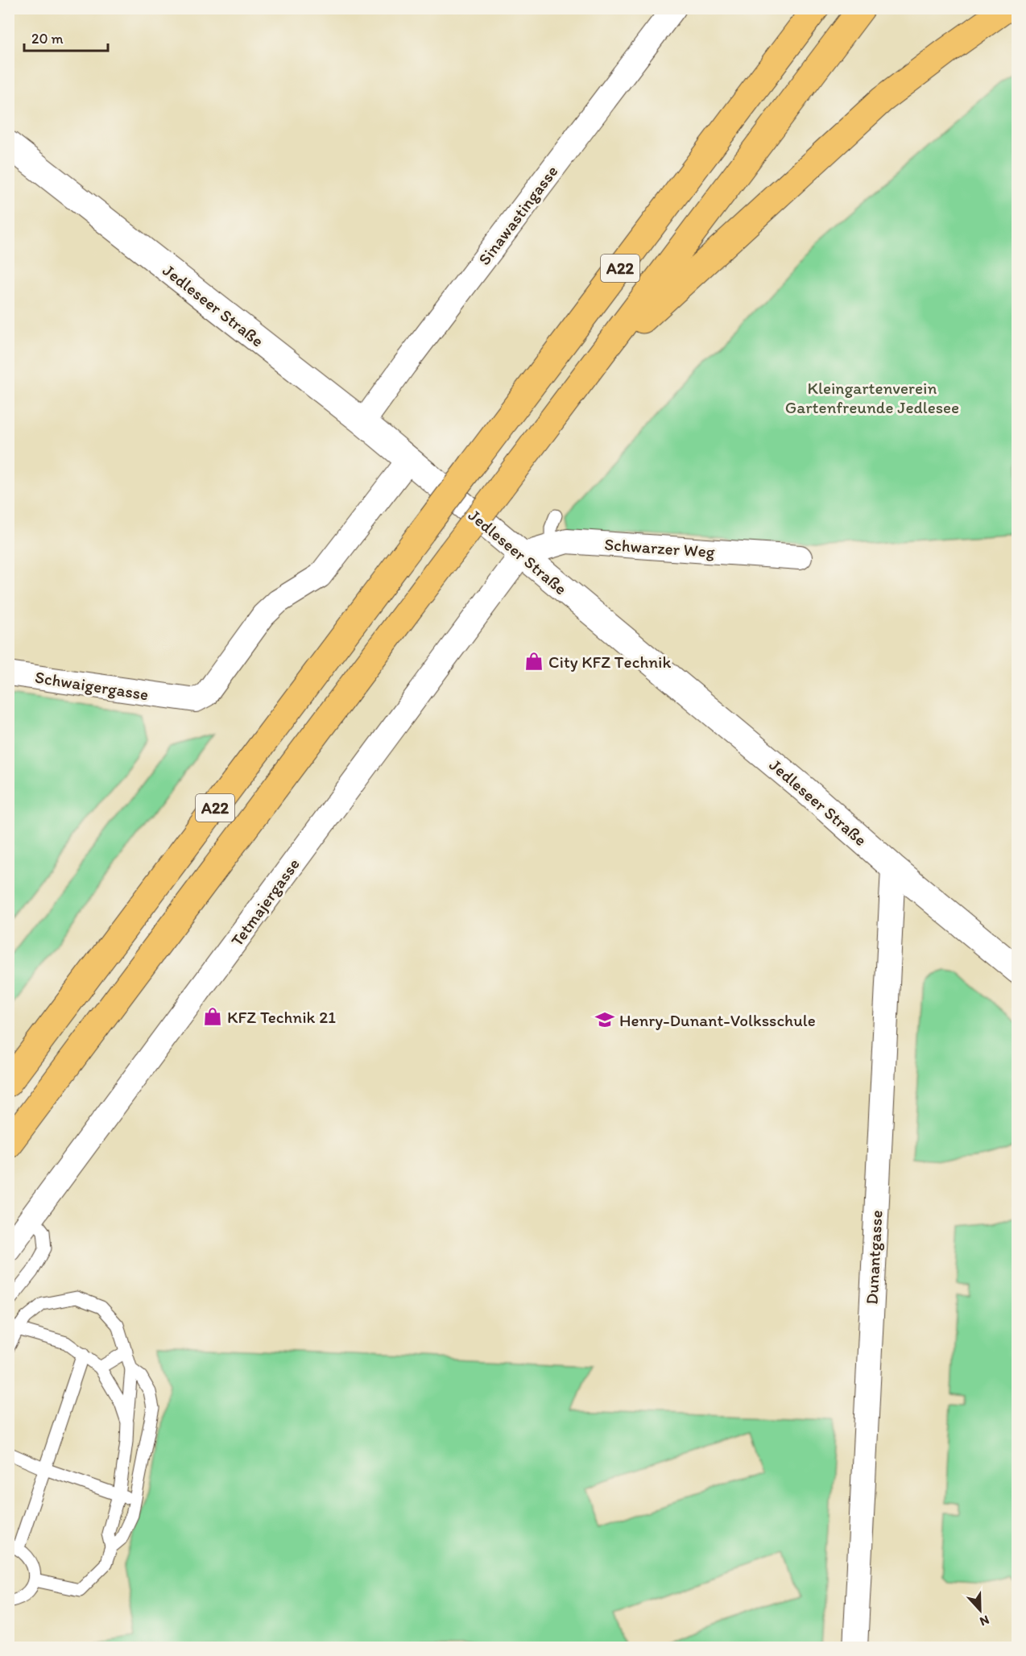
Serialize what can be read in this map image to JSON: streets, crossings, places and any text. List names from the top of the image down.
{
  "streets": {
    "highway": ["A22"],
    "street": [
      "Sinawastingasse",
      "Jedleseer Straße",
      "Schwarzer Weg",
      "Schwaigergasse",
      "Tetmajergasse",
      "Dunantgasse"
    ]
  },
  "crossings": [
    ["Sinawastingasse", "Jedleseer Straße"],
    ["Jedleseer Straße", "Schwarzer Weg"],
    ["Jedleseer Straße", "Schwaigergasse"],
    ["Jedleseer Straße", "Tetmajergasse"],
    ["Jedleseer Straße", "Dunantgasse"],
    ["Schwarzer Weg", "Tetmajergasse"]
  ],
  "parks": ["Kleingartenverein Gartenfreunde Jedlesee"],
  "places": {
    "shop": ["City KFZ Technik", "KFZ Technik 21"],
    "school or university": ["Henry-Dunant-Volksschule"]
  },
  "scale_bar": "20 m",
  "north": "bottom"
}
